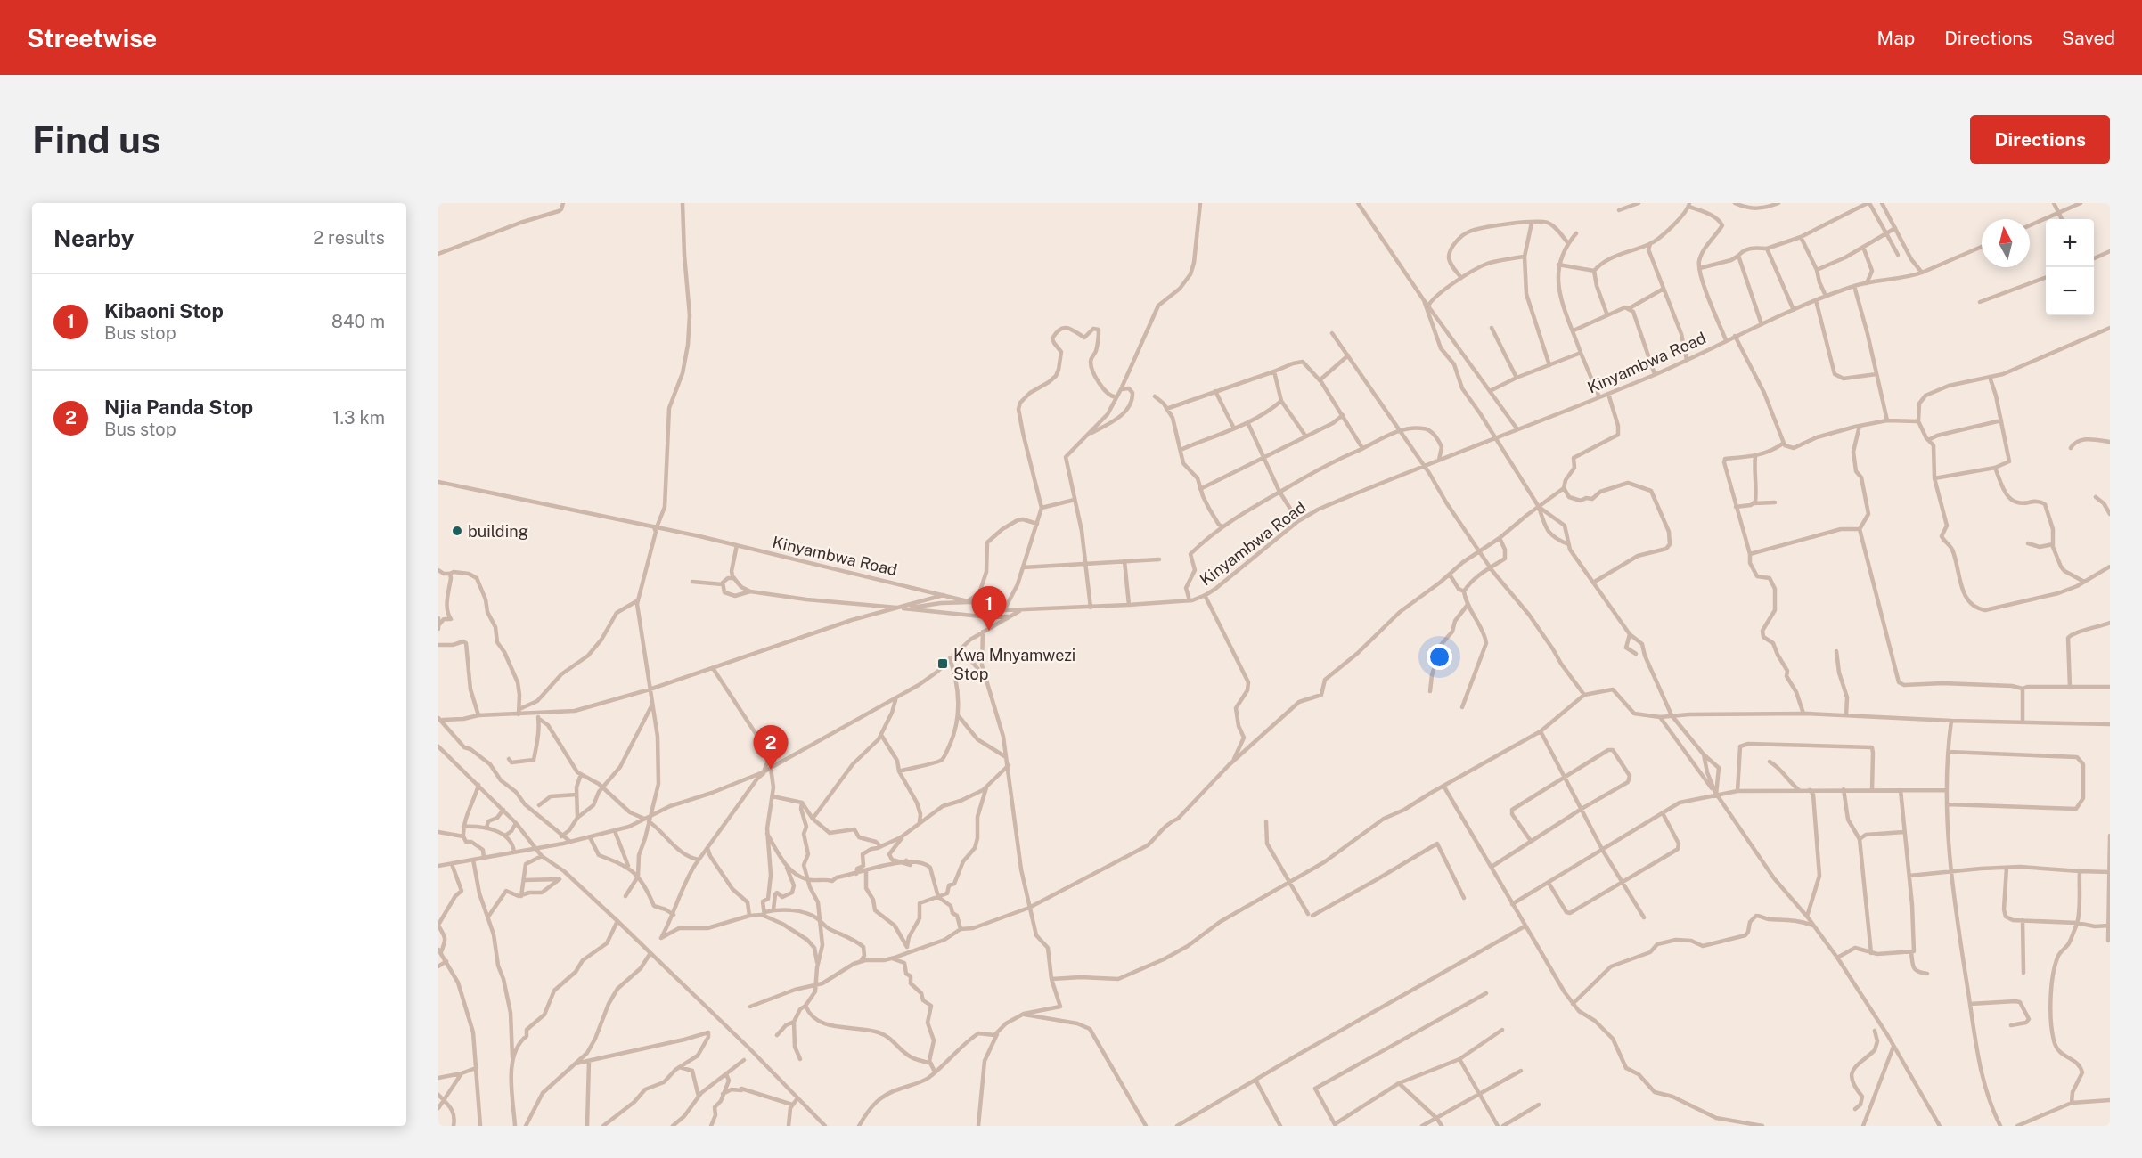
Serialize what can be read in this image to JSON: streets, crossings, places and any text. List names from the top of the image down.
{
  "streets": {
    "street": ["Kinyambwa Road"]
  },
  "places": {
    "other": ["building"],
    "transit": ["Kwa Mnyamwezi Stop"]
  },
  "north": "top",
  "page": {
    "header": "Streetwise",
    "nav": ["Map", "Directions", "Saved"],
    "buttons": "Directions",
    "title": "Find us",
    "heading": ["Nearby", "2 results"],
    "map_buttons": ["+", "−"],
    "list": [
      {
        "mark": "1",
        "name": "Kibaoni Stop",
        "note": "Bus stop",
        "value": "840 m"
      },
      {
        "mark": "2",
        "name": "Njia Panda Stop",
        "note": "Bus stop",
        "value": "1.3 km"
      }
    ],
    "pins": ["1", "2"]
  }
}
